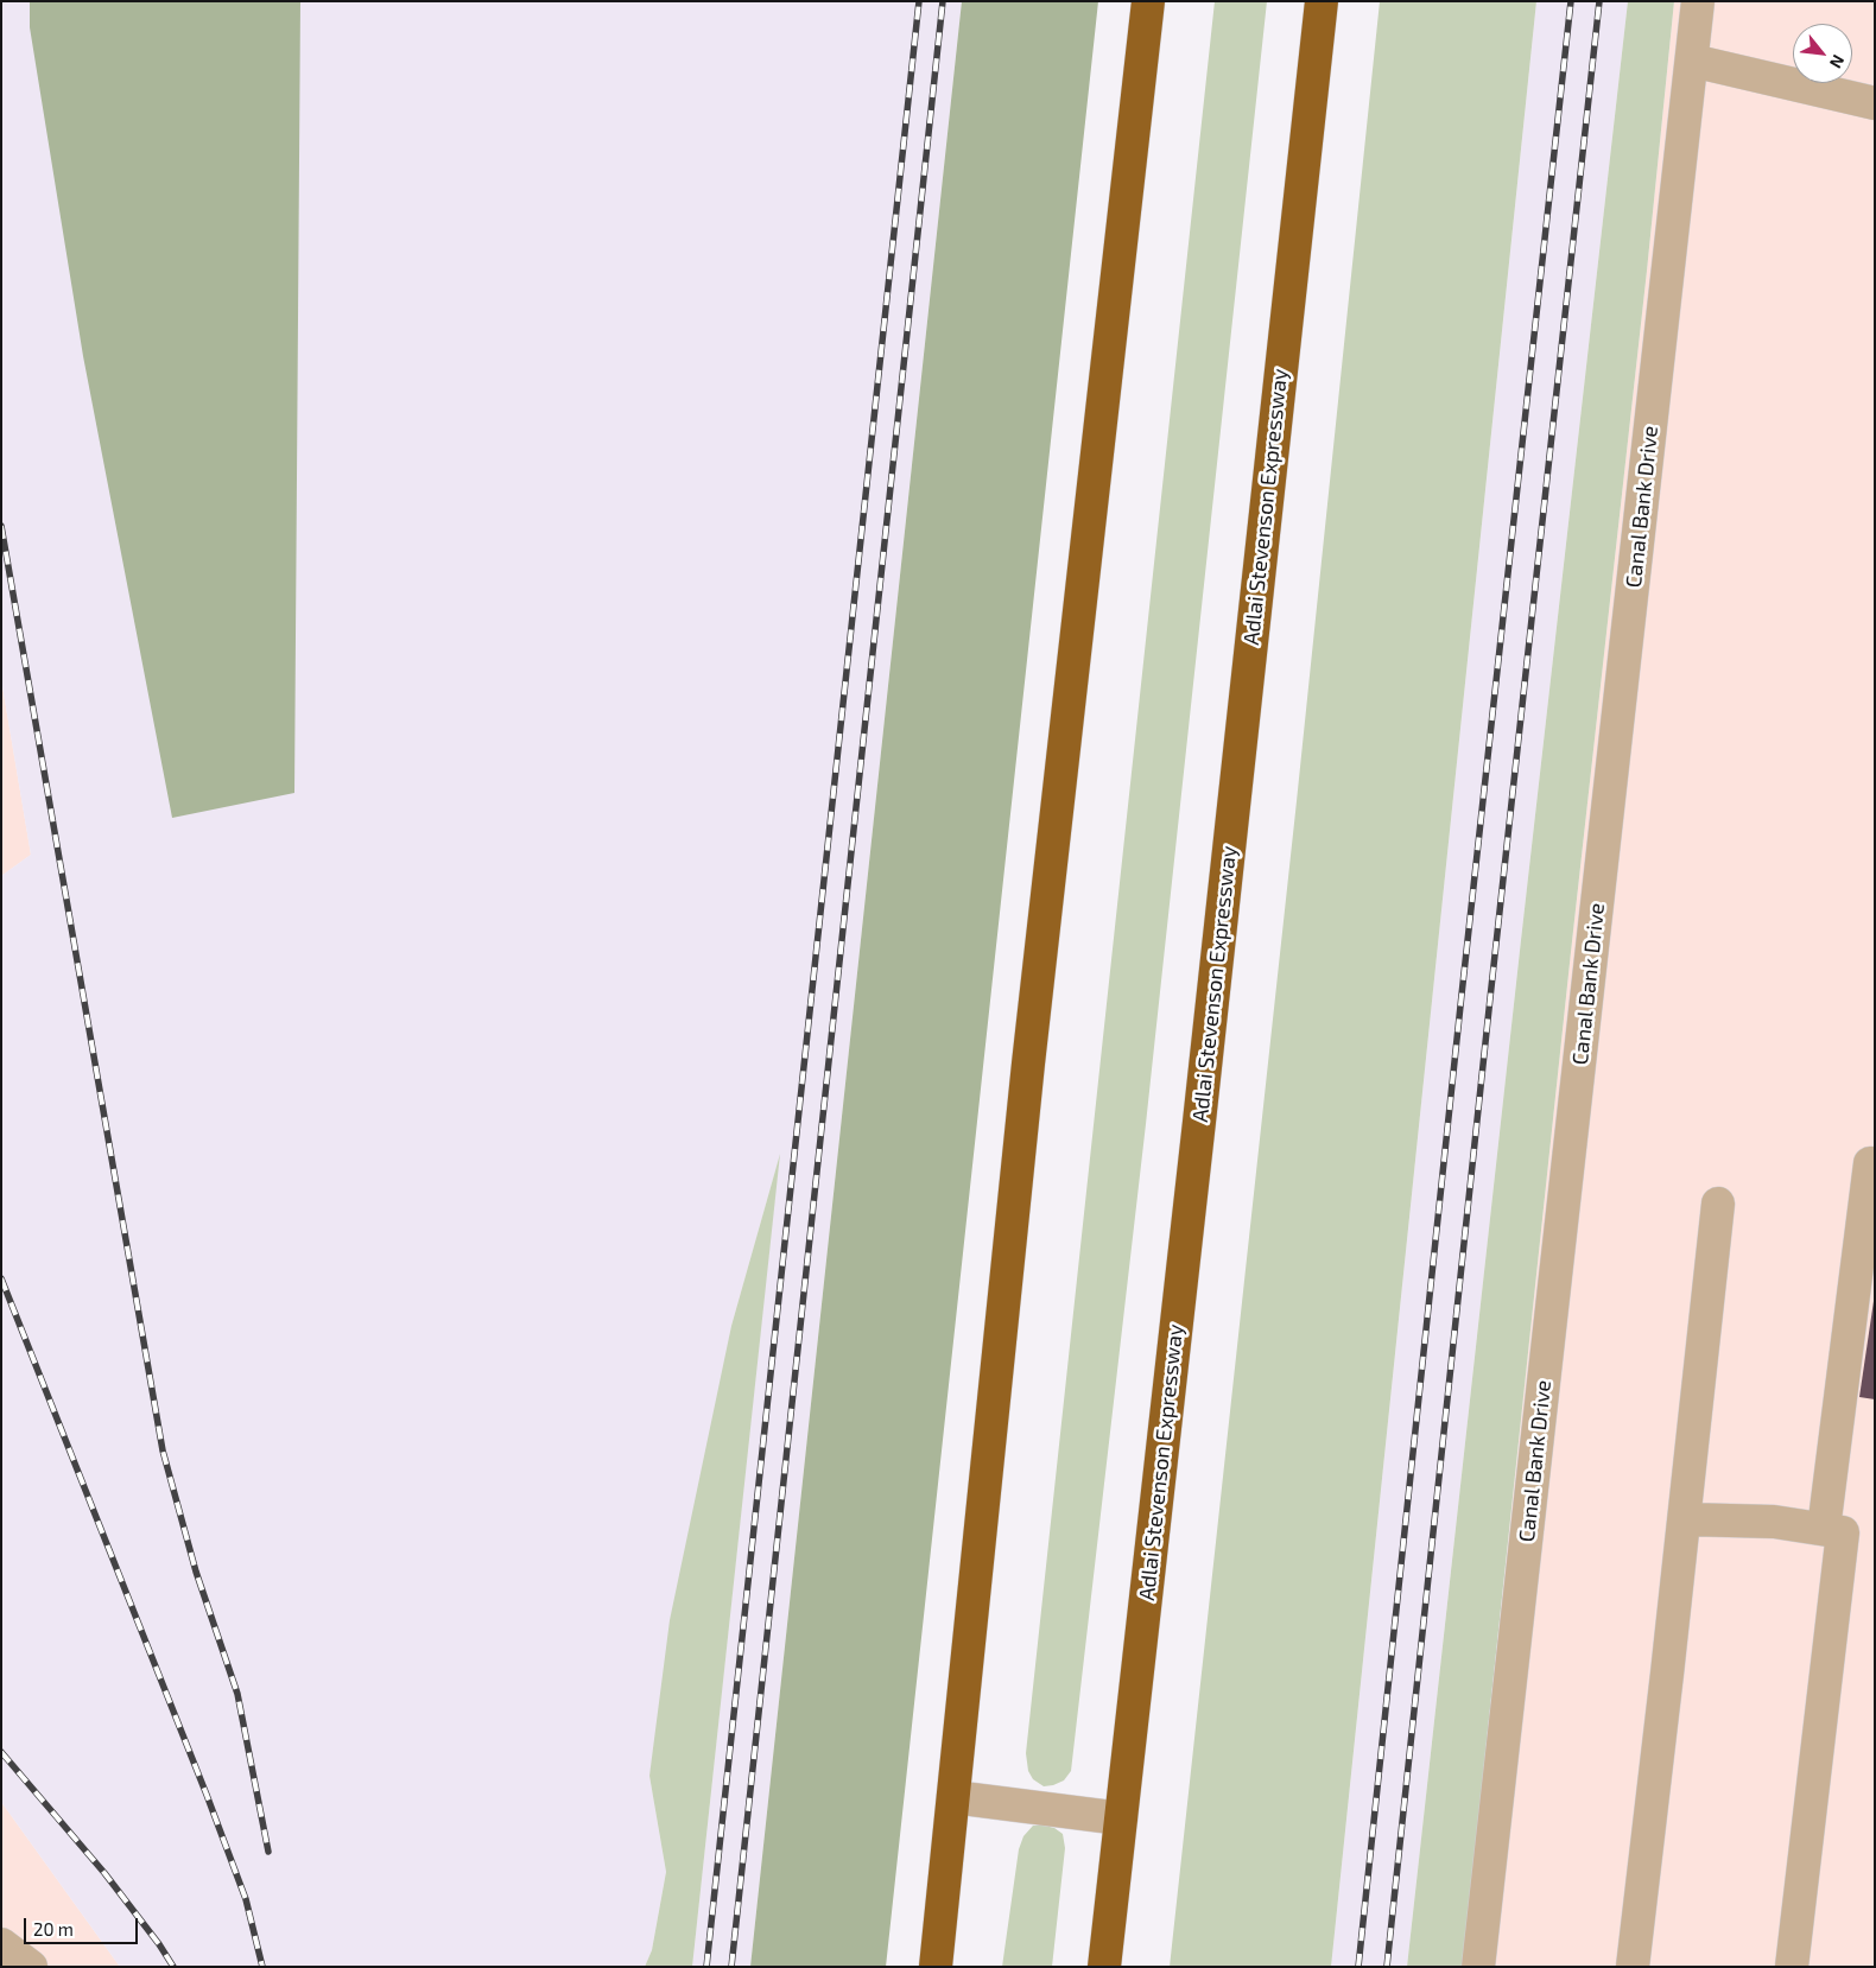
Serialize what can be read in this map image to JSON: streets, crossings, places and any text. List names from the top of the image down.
{
  "streets": {
    "highway": ["Adlai Stevenson Expressway"],
    "lane": ["Canal Bank Drive"]
  },
  "scale_bar": "20 m",
  "north": "bottom right"
}
